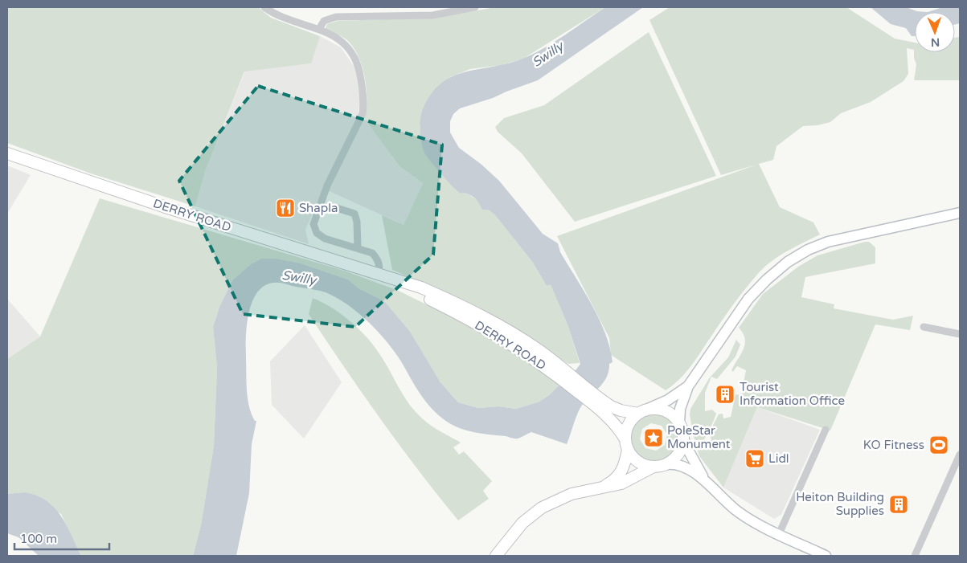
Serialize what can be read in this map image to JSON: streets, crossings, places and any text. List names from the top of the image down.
{
  "streets": {
    "main road": ["DERRY ROAD"]
  },
  "water": ["Swilly"],
  "places": {
    "restaurant": ["Shapla"],
    "building": ["Tourist Information Office", "Heiton Building Supplies"],
    "place": ["PoleStar Monument"],
    "sports": ["KO Fitness"],
    "supermarket": ["Lidl"]
  },
  "scale_bar": "100 m",
  "north": "bottom"
}
